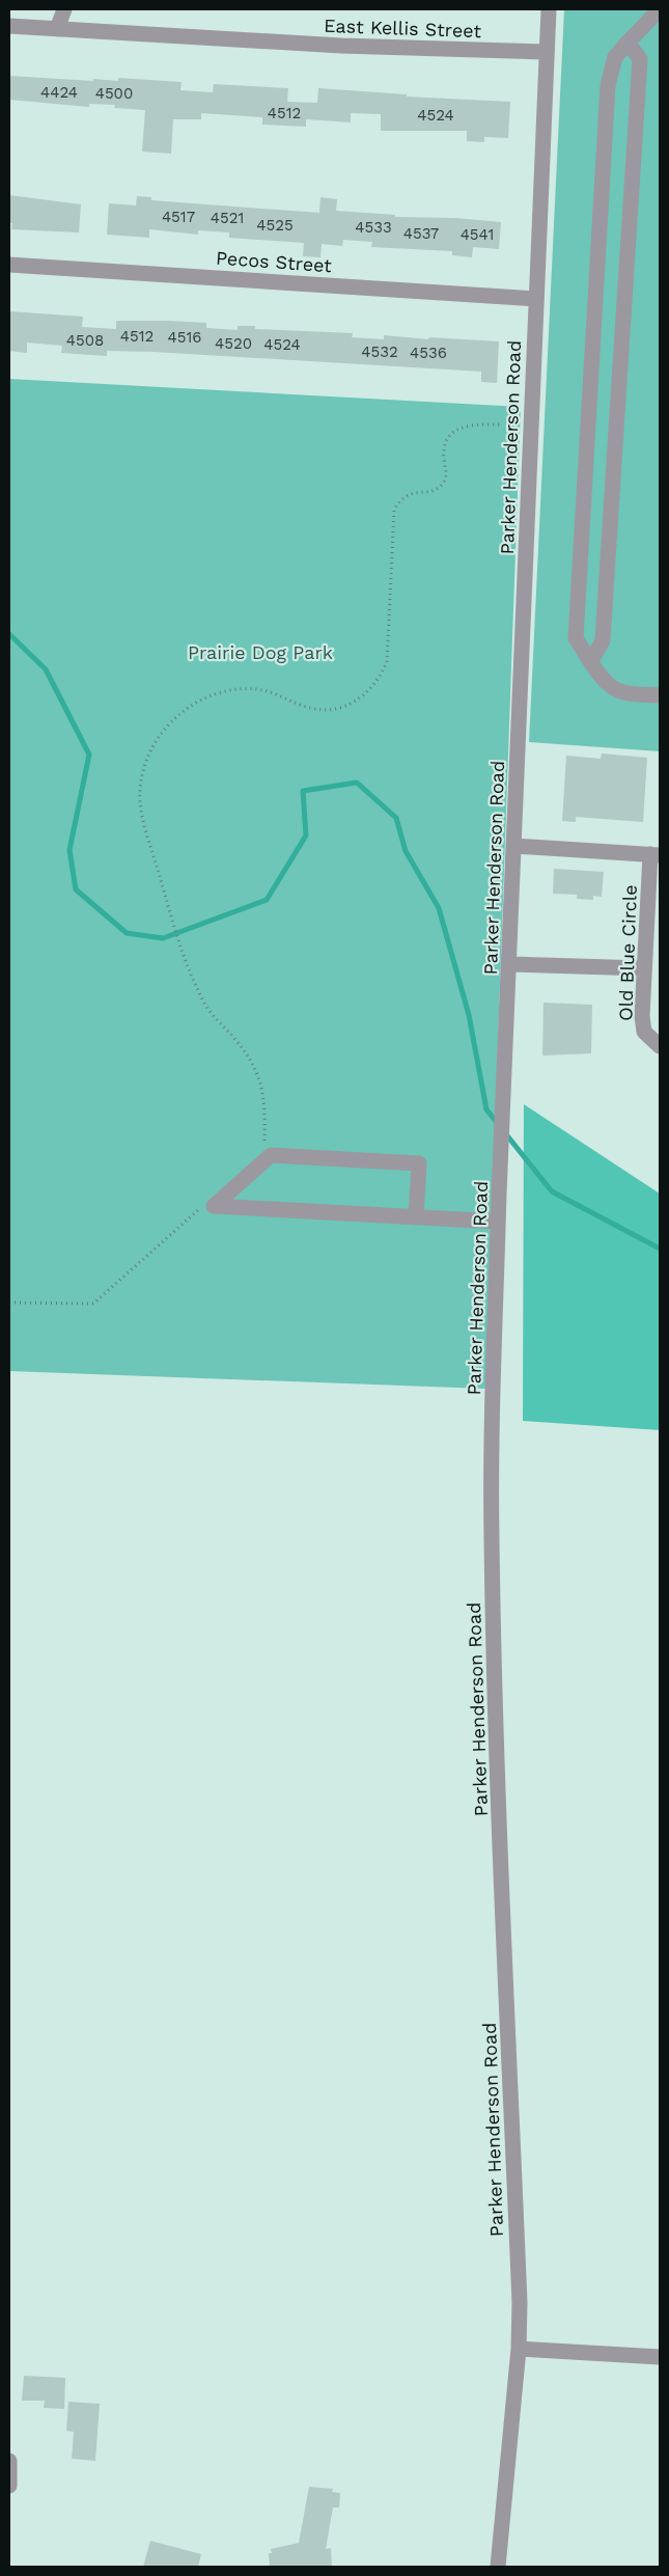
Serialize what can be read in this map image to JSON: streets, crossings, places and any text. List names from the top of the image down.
{
  "streets": {
    "street": [
      "East Kellis Street",
      "Pecos Street",
      "Parker Henderson Road",
      "Old Blue Circle"
    ]
  },
  "crossings": [
    ["East Kellis Street", "Parker Henderson Road"],
    ["Pecos Street", "Parker Henderson Road"]
  ],
  "parks": ["Prairie Dog Park"],
  "house_numbers": [
    "4424",
    "4500",
    "4512",
    "4524",
    "4517",
    "4521",
    "4525",
    "4533",
    "4537",
    "4541",
    "4512",
    "4516",
    "4508",
    "4520",
    "4524",
    "4532",
    "4536"
  ]
}
